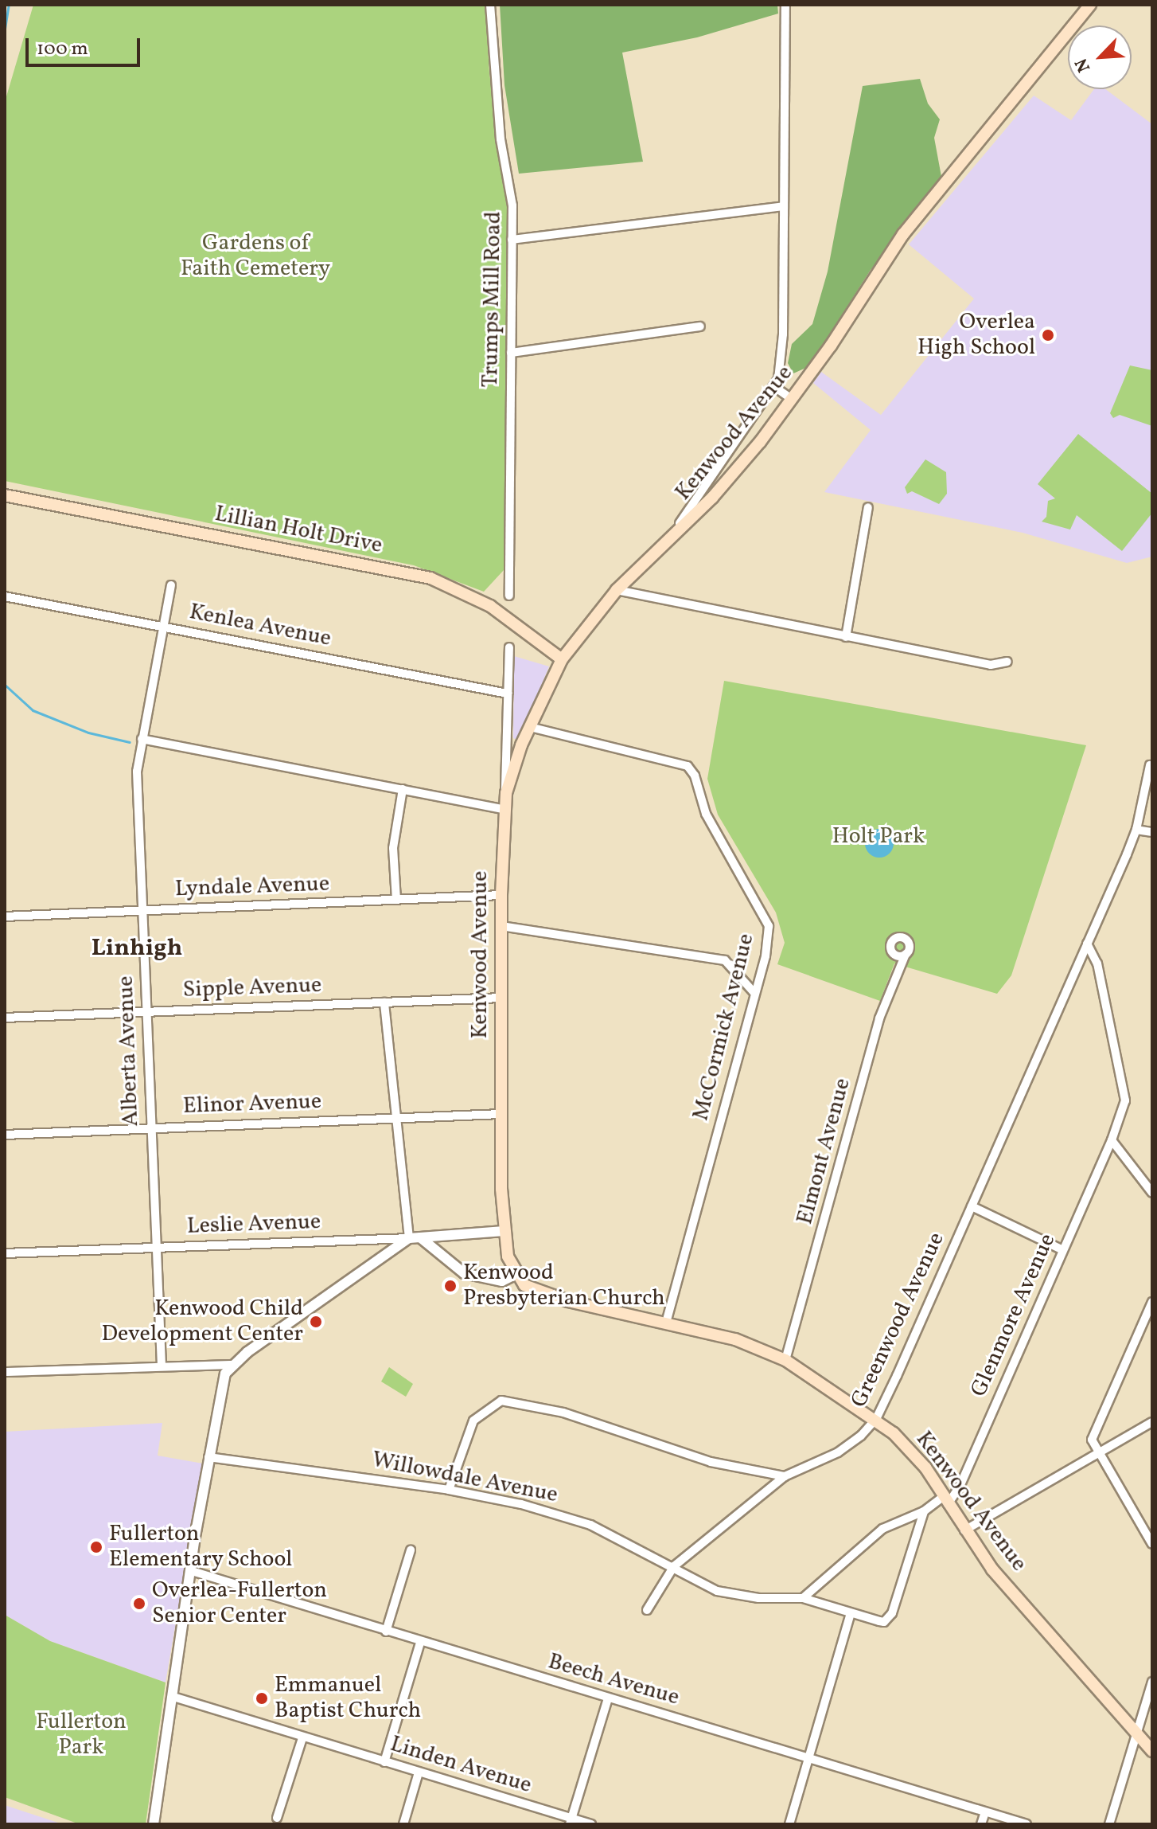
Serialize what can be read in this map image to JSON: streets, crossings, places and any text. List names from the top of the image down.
{
  "streets": {
    "main road": ["Kenwood Avenue", "Lillian Holt Drive"],
    "street": [
      "Trumps Mill Road",
      "Kenlea Avenue",
      "Lyndale Avenue",
      "Sipple Avenue",
      "McCormick Avenue",
      "Alberta Avenue",
      "Elinor Avenue",
      "Elmont Avenue",
      "Leslie Avenue",
      "Glenmore Avenue",
      "Greenwood Avenue",
      "Willowdale Avenue",
      "Beech Avenue",
      "Linden Avenue"
    ]
  },
  "crossings": [
    ["Kenwood Avenue", "Lillian Holt Drive"],
    ["Kenwood Avenue", "Lyndale Avenue"],
    ["Kenwood Avenue", "Sipple Avenue"],
    ["Kenwood Avenue", "McCormick Avenue"],
    ["Kenwood Avenue", "Elinor Avenue"],
    ["Kenwood Avenue", "Elmont Avenue"],
    ["Kenwood Avenue", "Leslie Avenue"],
    ["Kenwood Avenue", "Glenmore Avenue"],
    ["Kenwood Avenue", "Greenwood Avenue"],
    ["Kenlea Avenue", "Alberta Avenue"],
    ["Lyndale Avenue", "Alberta Avenue"],
    ["Sipple Avenue", "Alberta Avenue"],
    ["Alberta Avenue", "Elinor Avenue"],
    ["Alberta Avenue", "Leslie Avenue"],
    ["Glenmore Avenue", "Greenwood Avenue"],
    ["Greenwood Avenue", "Willowdale Avenue"]
  ],
  "districts": ["Linhigh"],
  "parks": ["Gardens of Faith Cemetery", "Holt Park", "Fullerton Park"],
  "places": [
    "Overlea High School",
    "Kenwood Presbyterian Church",
    "Kenwood Child Development Center",
    "Fullerton Elementary School",
    "Overlea-Fullerton Senior Center",
    "Emmanuel Baptist Church"
  ],
  "scale_bar": "100 m",
  "north": "bottom left"
}
